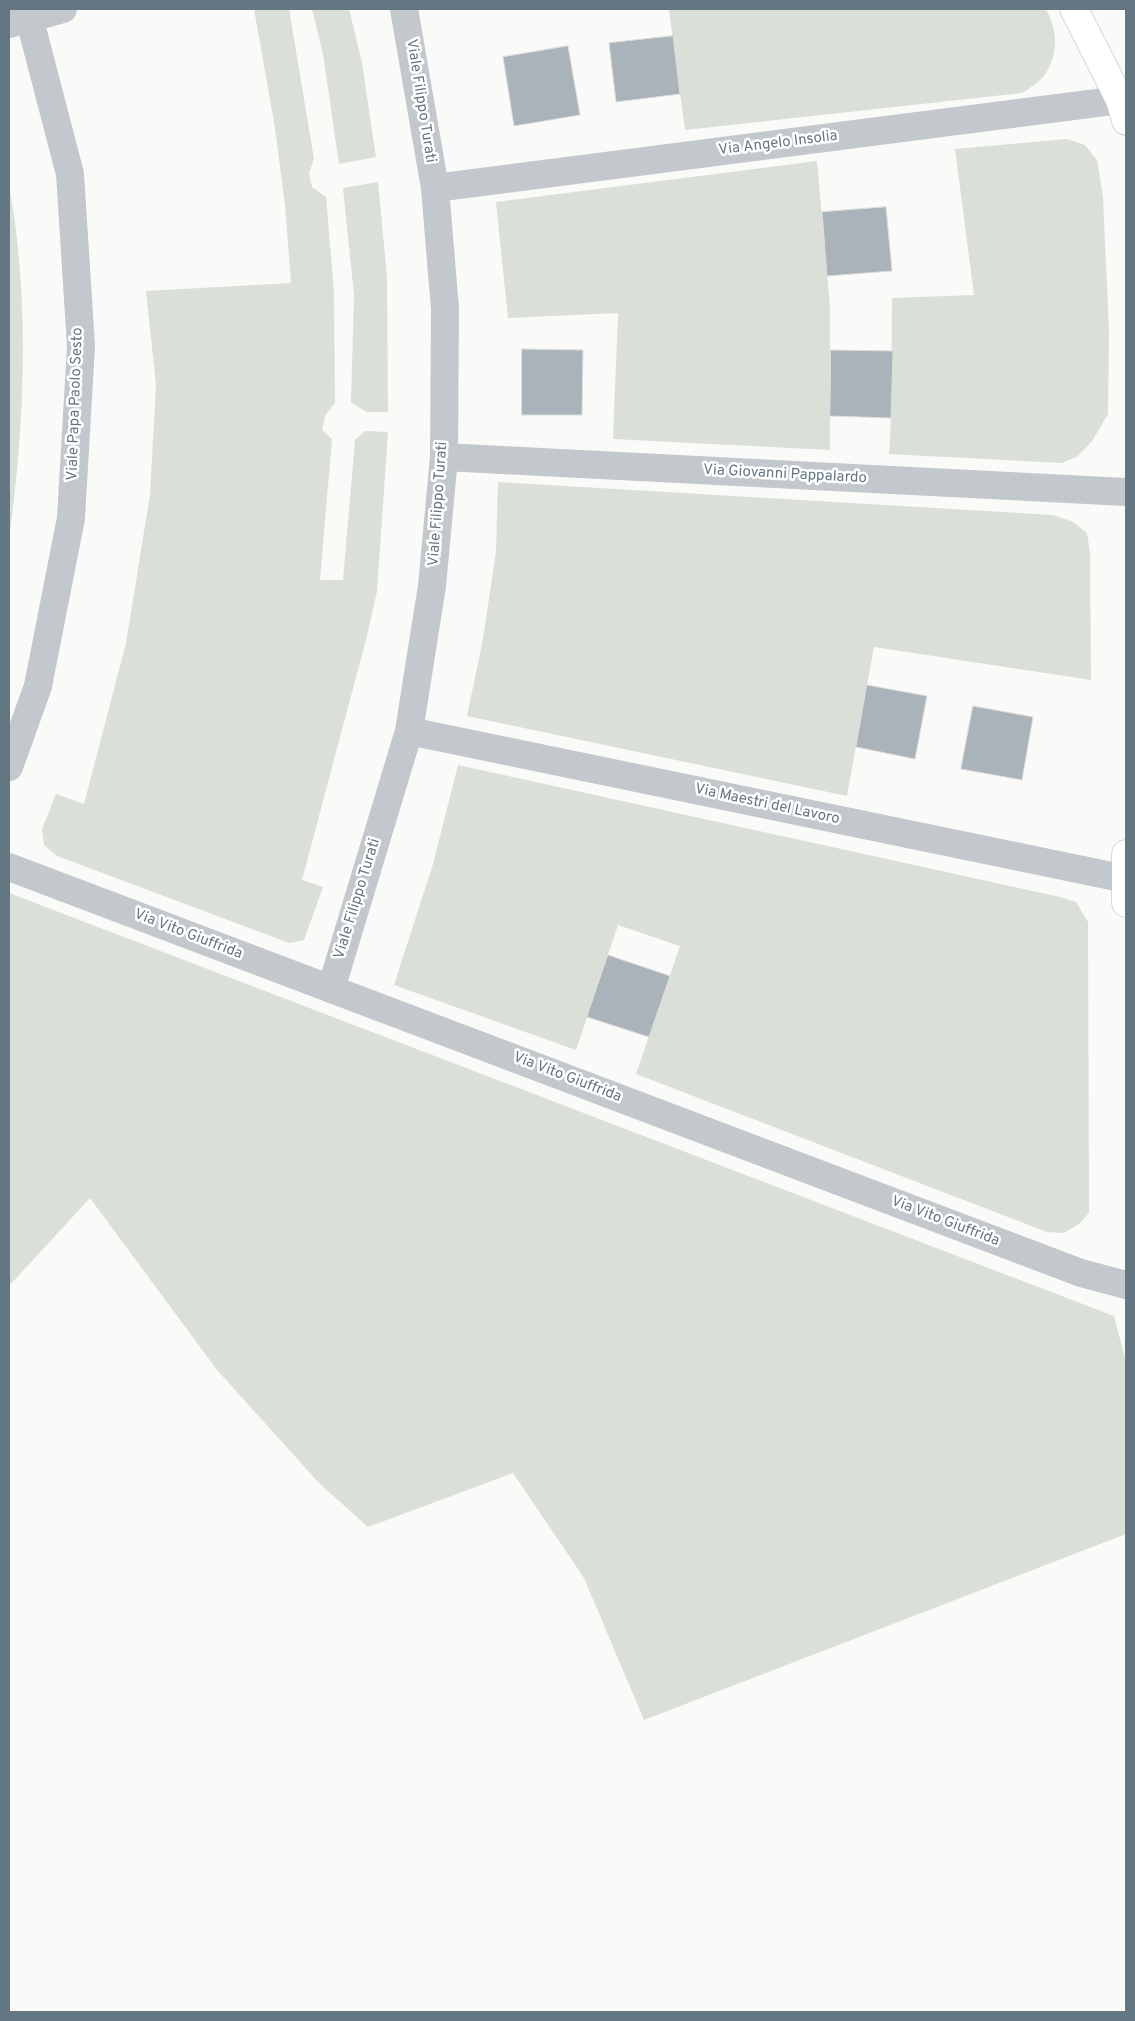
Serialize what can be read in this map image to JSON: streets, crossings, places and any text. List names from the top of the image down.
{
  "streets": {
    "street": [
      "Viale Filippo Turati",
      "Via Angelo Insolia",
      "Viale Papa Paolo Sesto",
      "Via Giovanni Pappalardo",
      "Via Maestri del Lavoro",
      "Via Vito Giuffrida"
    ]
  },
  "crossings": [
    ["Viale Filippo Turati", "Via Angelo Insolia"],
    ["Viale Filippo Turati", "Via Giovanni Pappalardo"],
    ["Viale Filippo Turati", "Via Maestri del Lavoro"],
    ["Viale Filippo Turati", "Via Vito Giuffrida"]
  ]
}
